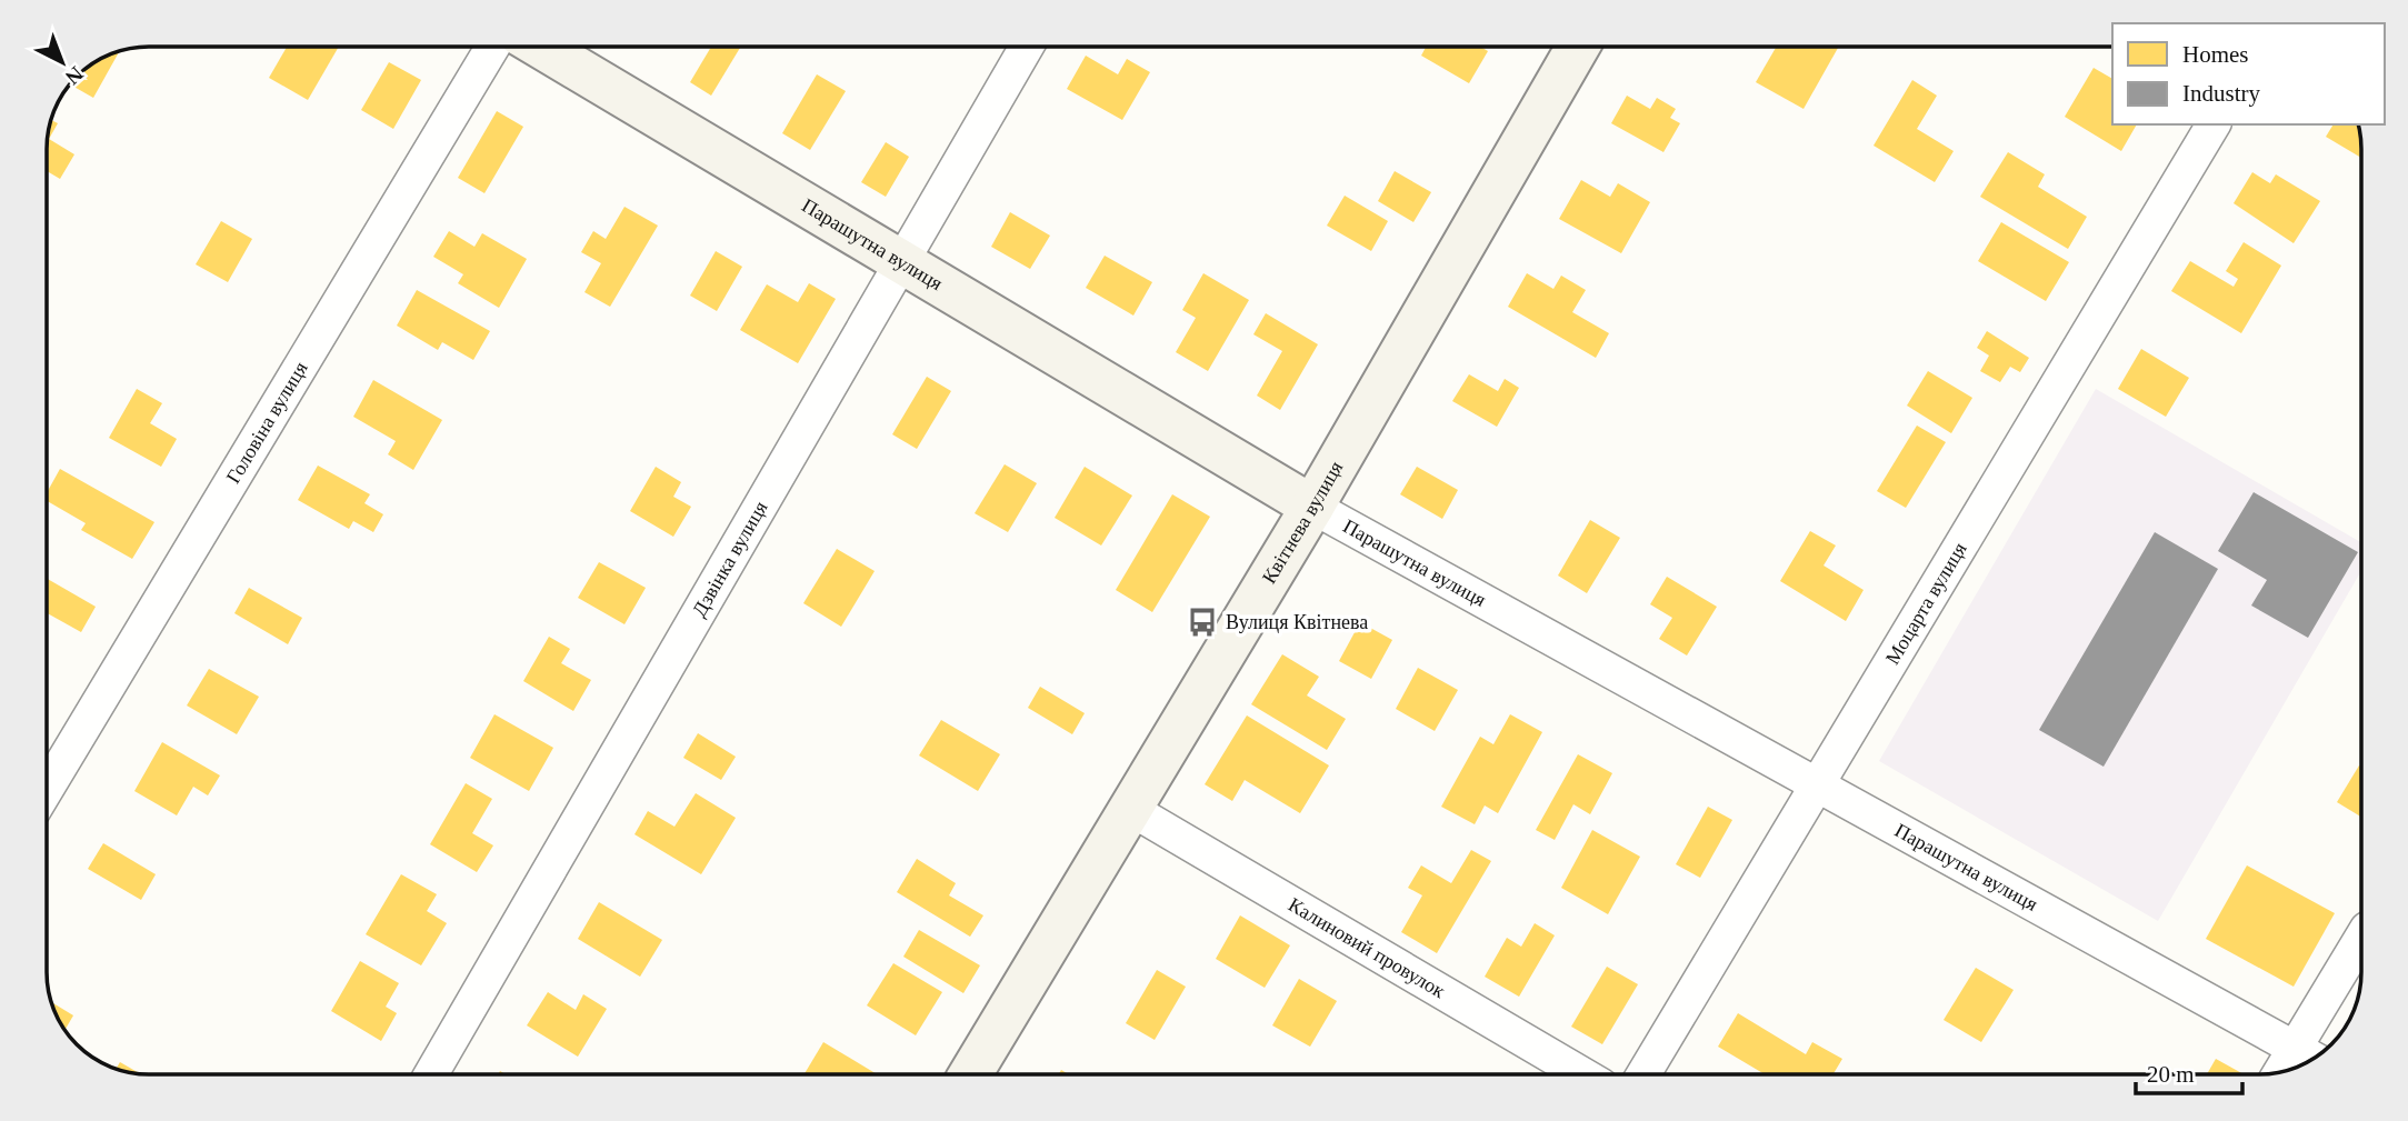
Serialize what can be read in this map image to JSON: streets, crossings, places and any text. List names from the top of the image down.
{
  "streets": {
    "main road": ["Парашутна вулиця", "Квітнева вулиця"],
    "street": [
      "Головіна вулиця",
      "Дзвінка вулиця",
      "Моцарта вулиця",
      "Калиновий провулок"
    ]
  },
  "crossings": [
    ["Парашутна вулиця", "Квітнева вулиця"],
    ["Парашутна вулиця", "Дзвінка вулиця"],
    ["Парашутна вулиця", "Моцарта вулиця"],
    ["Квітнева вулиця", "Калиновий провулок"]
  ],
  "places": {
    "bus stop": ["Вулиця Квітнева"]
  },
  "legend": ["Homes", "Industry"],
  "scale_bar": "20 m",
  "north": "bottom right"
}
